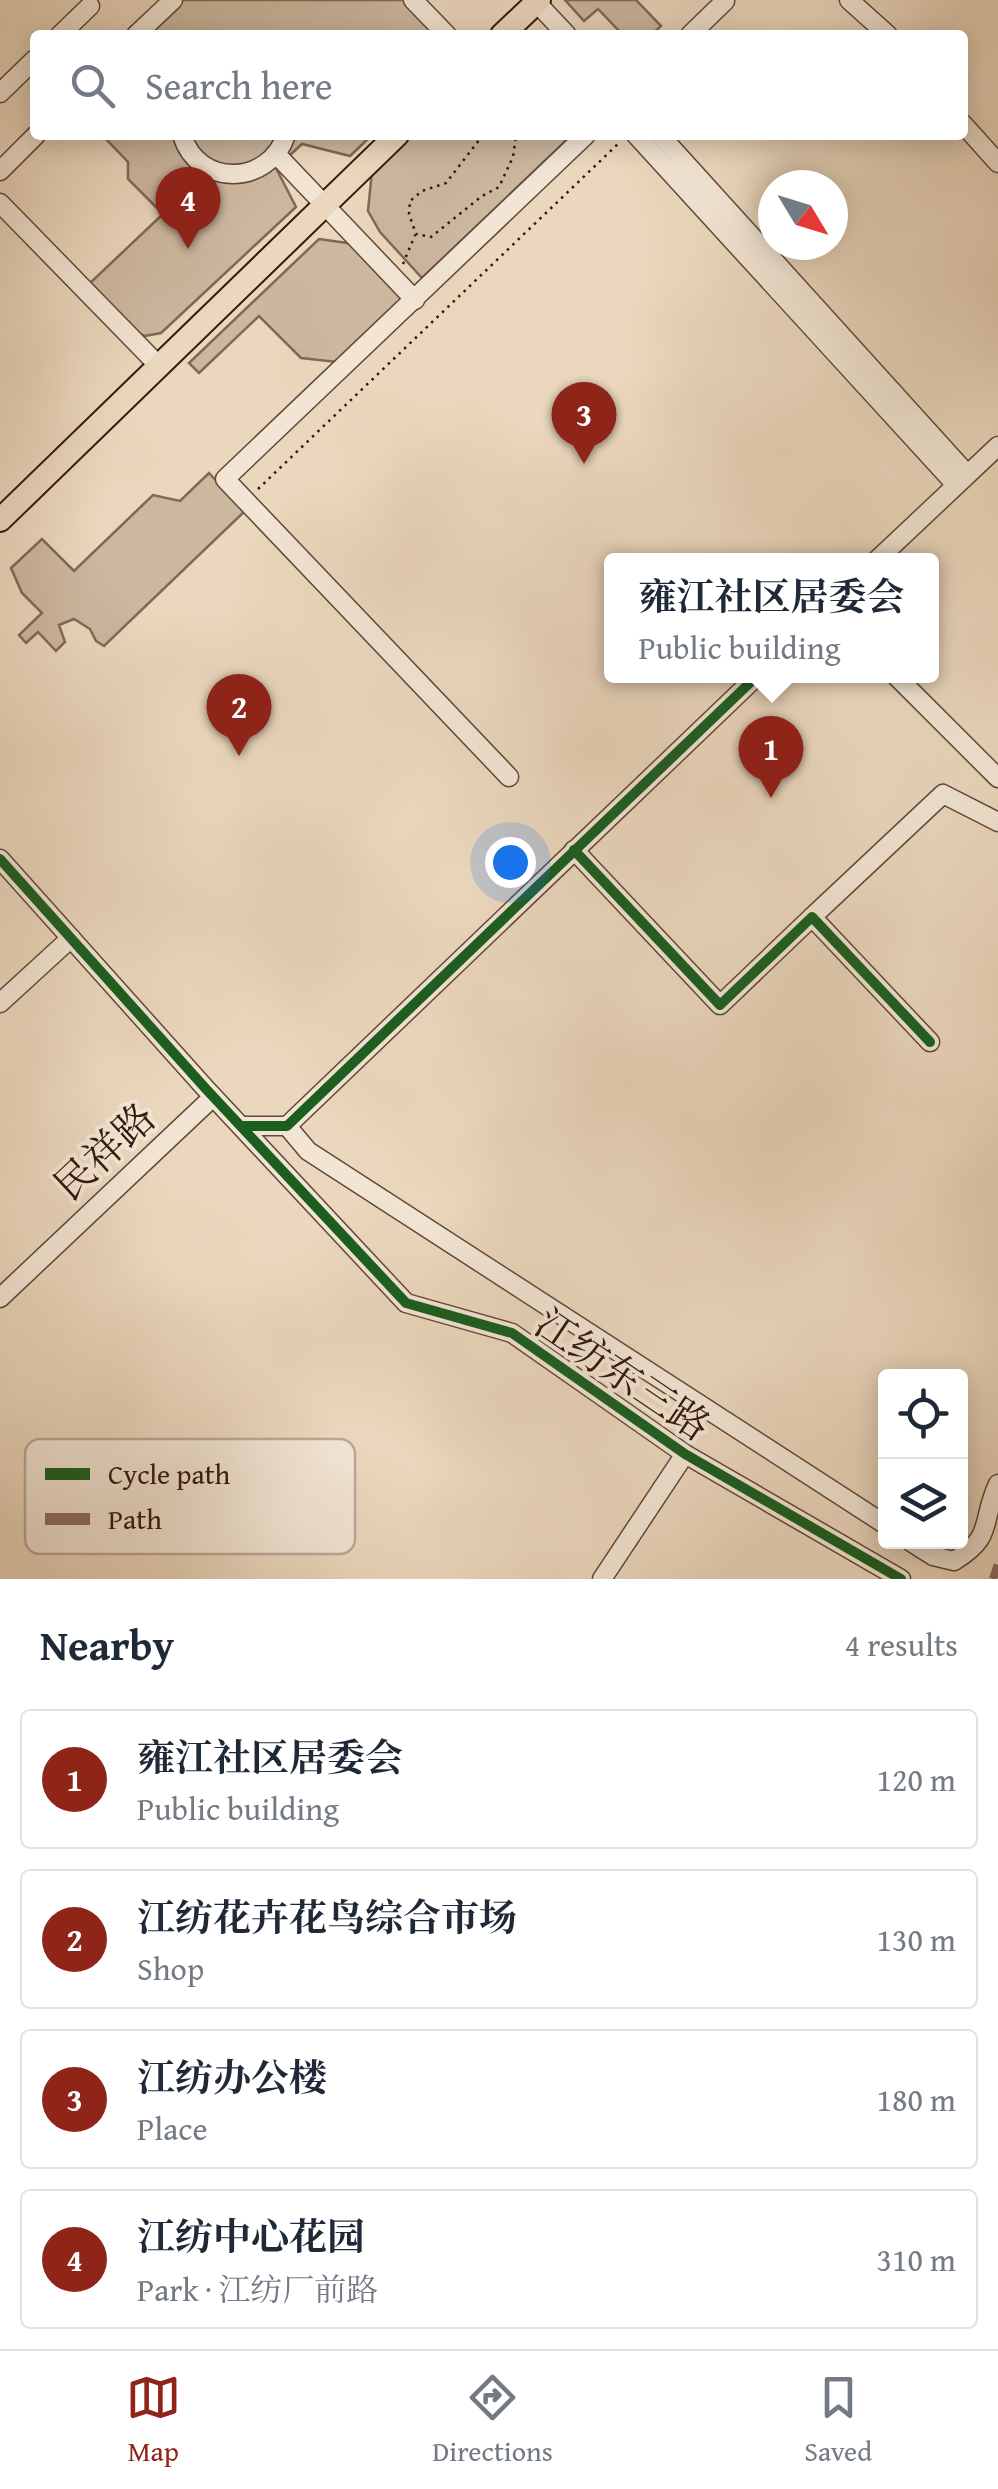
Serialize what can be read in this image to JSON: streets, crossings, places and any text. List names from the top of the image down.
{
  "streets": {
    "street": ["民祥路", "江纺东三路"]
  },
  "crossings": [
    ["民祥路", "江纺东三路"]
  ],
  "legend": ["Cycle path", "Path"],
  "north": "bottom right",
  "page": {
    "search": "Search here",
    "pins": [
      "4",
      "3",
      "2",
      "1"
    ],
    "popup": ["雍江社区居委会", "Public building"],
    "heading": ["Nearby", "4 results"],
    "list": [
      {
        "mark": "1",
        "name": "雍江社区居委会",
        "note": "Public building",
        "value": "120 m"
      },
      {
        "mark": "2",
        "name": "江纺花卉花鸟综合市场",
        "note": "Shop",
        "value": "130 m"
      },
      {
        "mark": "3",
        "name": "江纺办公楼",
        "note": "Place",
        "value": "180 m"
      },
      {
        "mark": "4",
        "name": "江纺中心花园",
        "note": "Park · 江纺厂前路",
        "value": "310 m"
      }
    ],
    "nav": ["Map", "Directions", "Saved"]
  }
}
